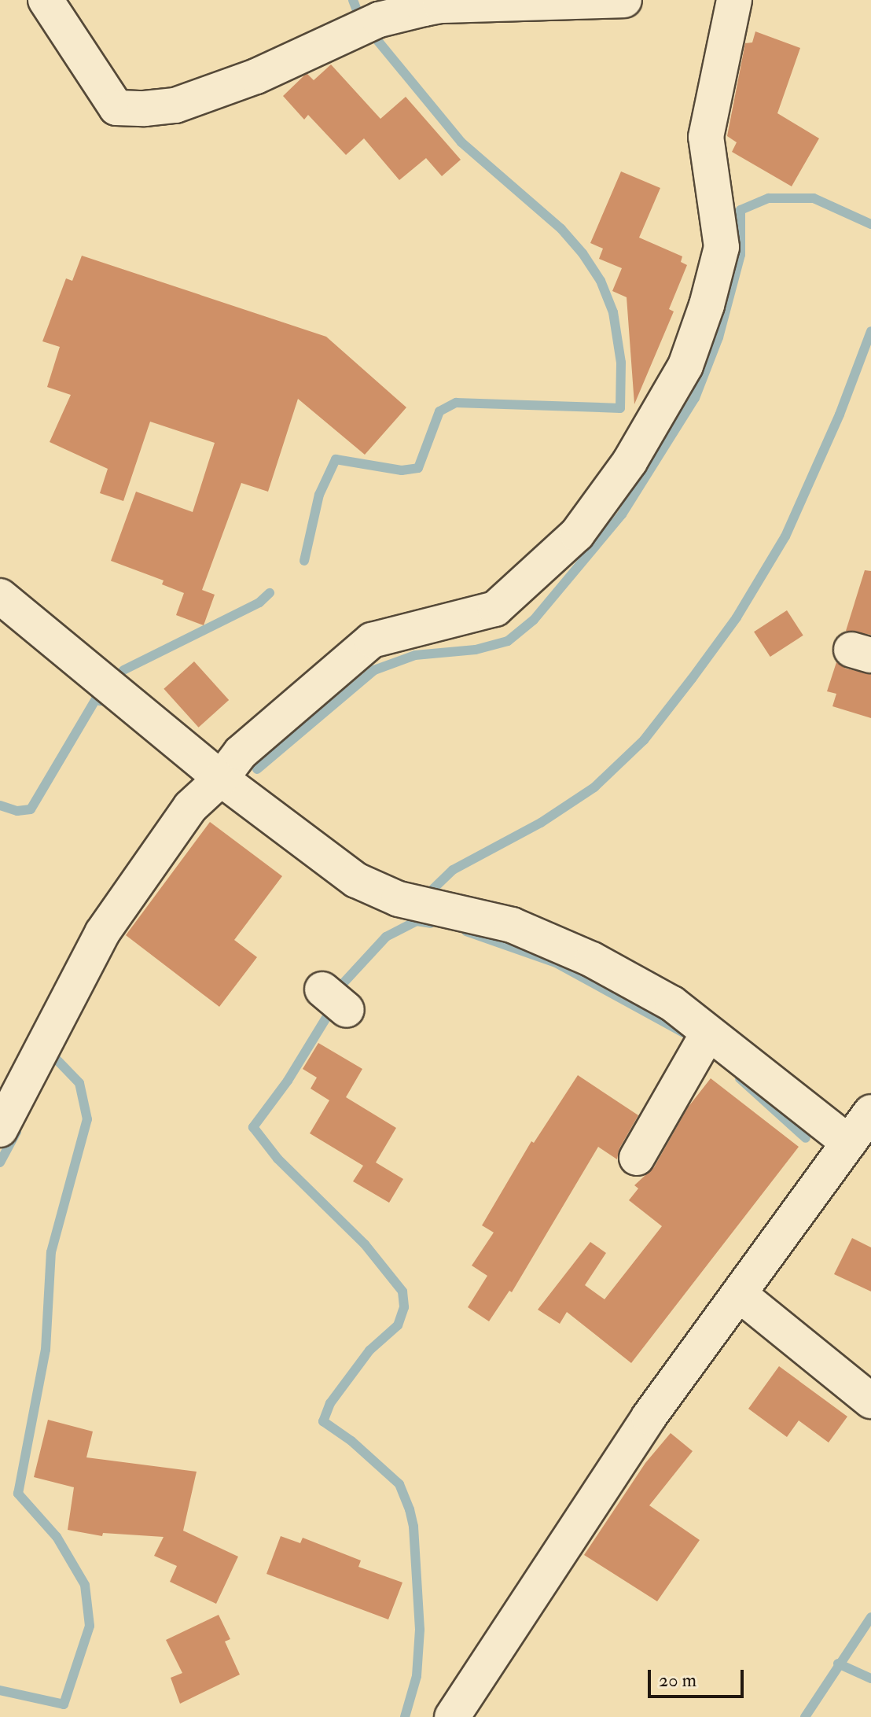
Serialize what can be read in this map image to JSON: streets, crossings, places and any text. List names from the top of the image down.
{
  "scale_bar": "20 m"
}
